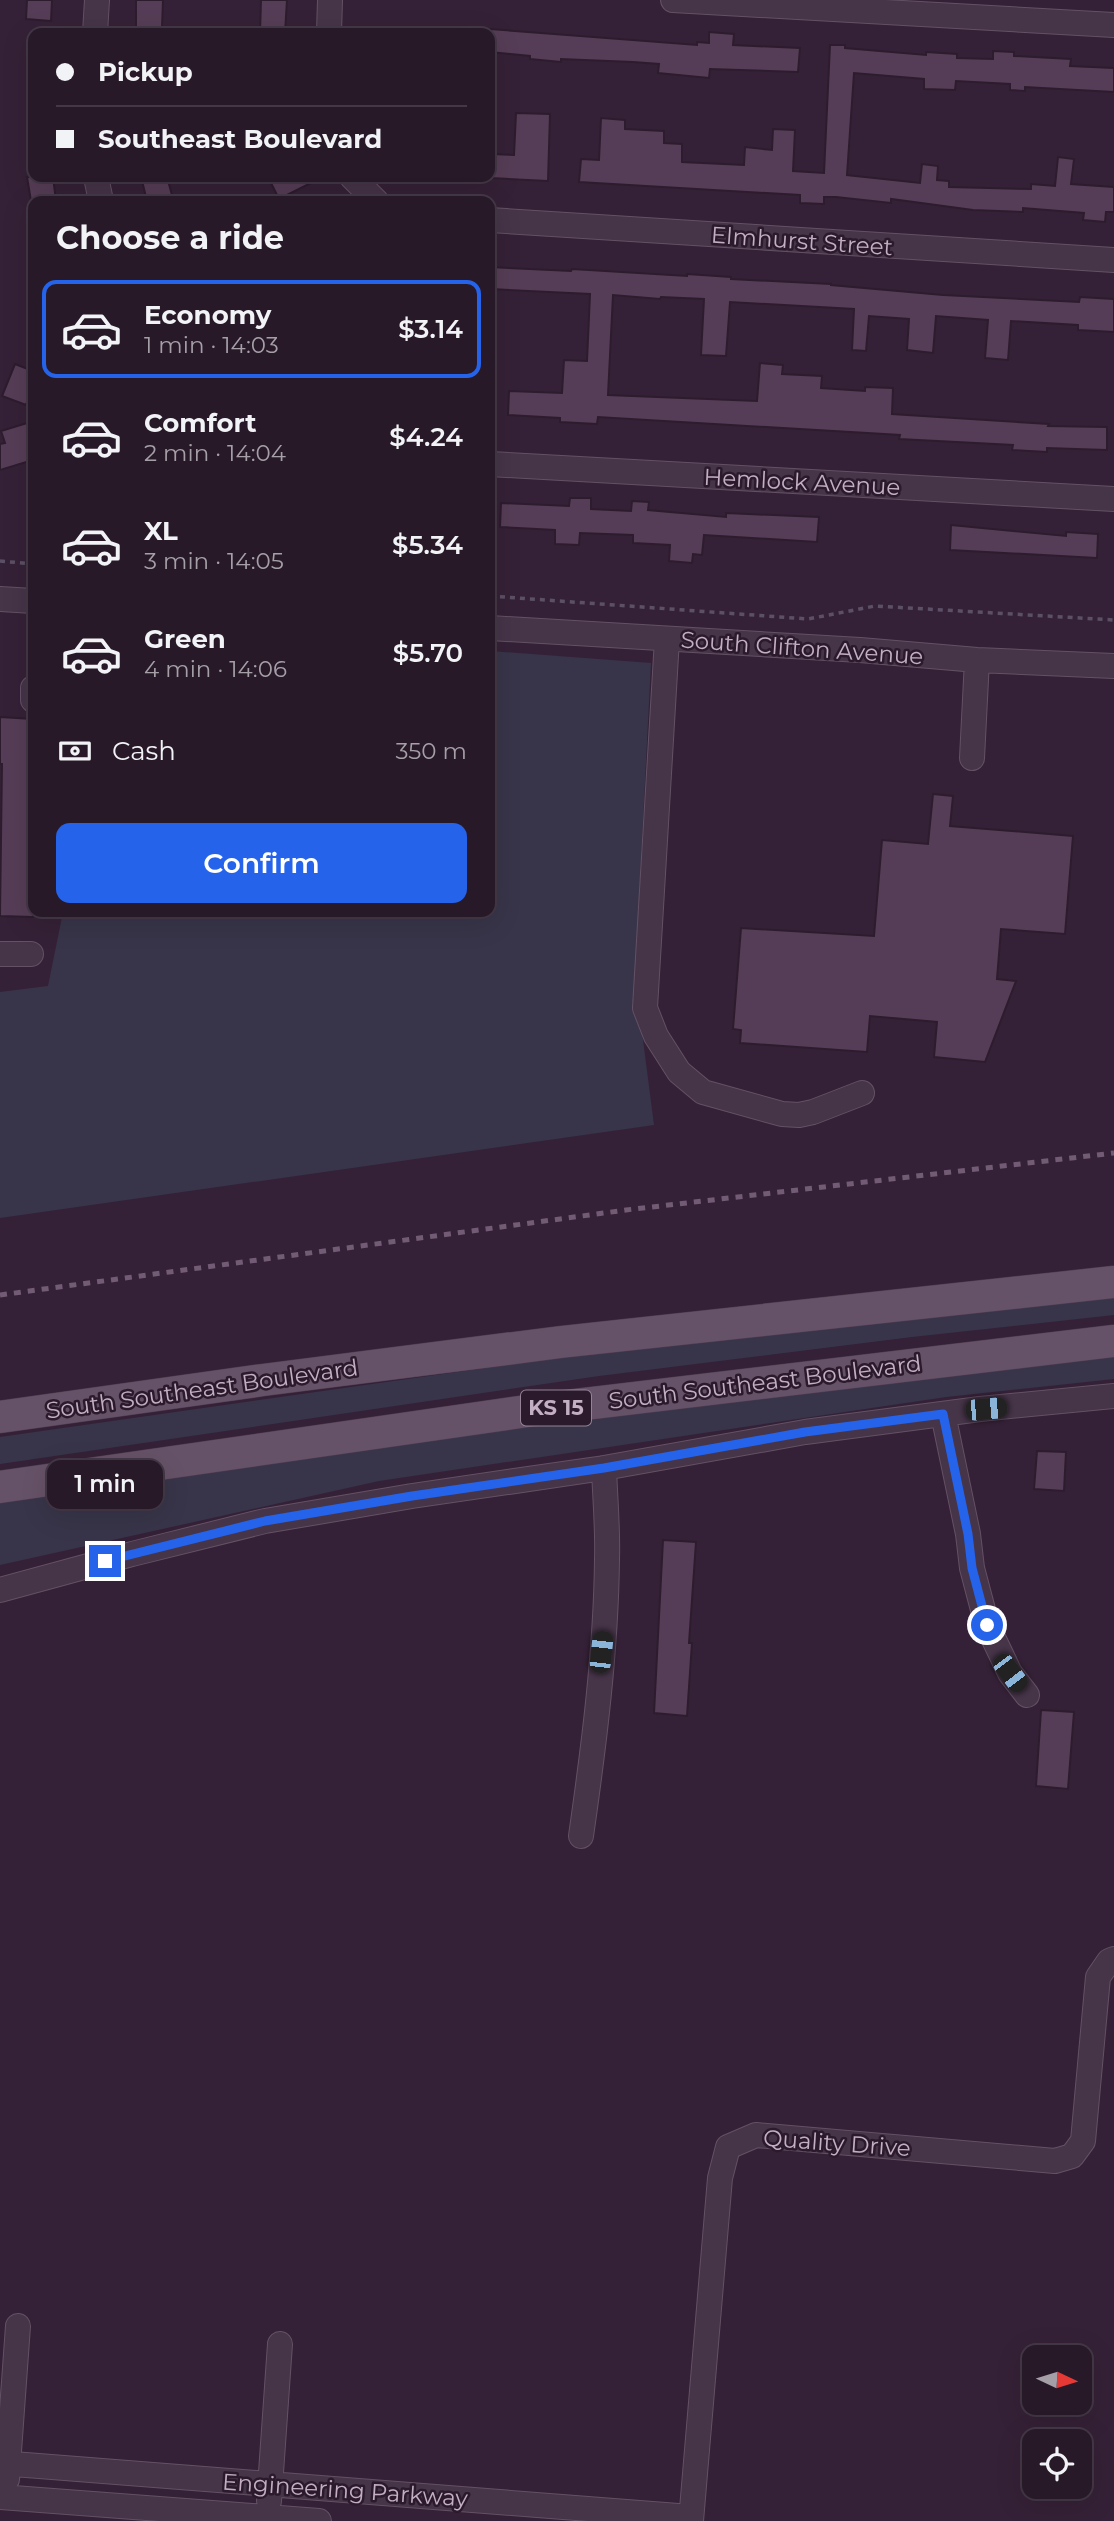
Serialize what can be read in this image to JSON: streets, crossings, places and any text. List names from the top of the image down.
{
  "streets": {
    "main road": ["South Southeast Boulevard", "KS 15"],
    "street": [
      "Elmhurst Street",
      "Hemlock Avenue",
      "South Clifton Avenue",
      "Quality Drive",
      "Engineering Parkway"
    ]
  },
  "crossings": [
    ["Quality Drive", "Engineering Parkway"]
  ],
  "north": "right",
  "page": {
    "banner": ["Pickup", "Southeast Boulevard"],
    "heading": "Choose a ride",
    "list": [
      {
        "name": "Economy",
        "note": "1 min · 14:03",
        "value": "$3.14"
      },
      {
        "name": "Comfort",
        "note": "2 min · 14:04",
        "value": "$4.24"
      },
      {
        "name": "XL",
        "note": "3 min · 14:05",
        "value": "$5.34"
      },
      {
        "name": "Green",
        "note": "4 min · 14:06",
        "value": "$5.70"
      }
    ],
    "pay": ["Cash", "350 m"],
    "buttons": "Confirm",
    "bubble": "1 min"
  }
}
